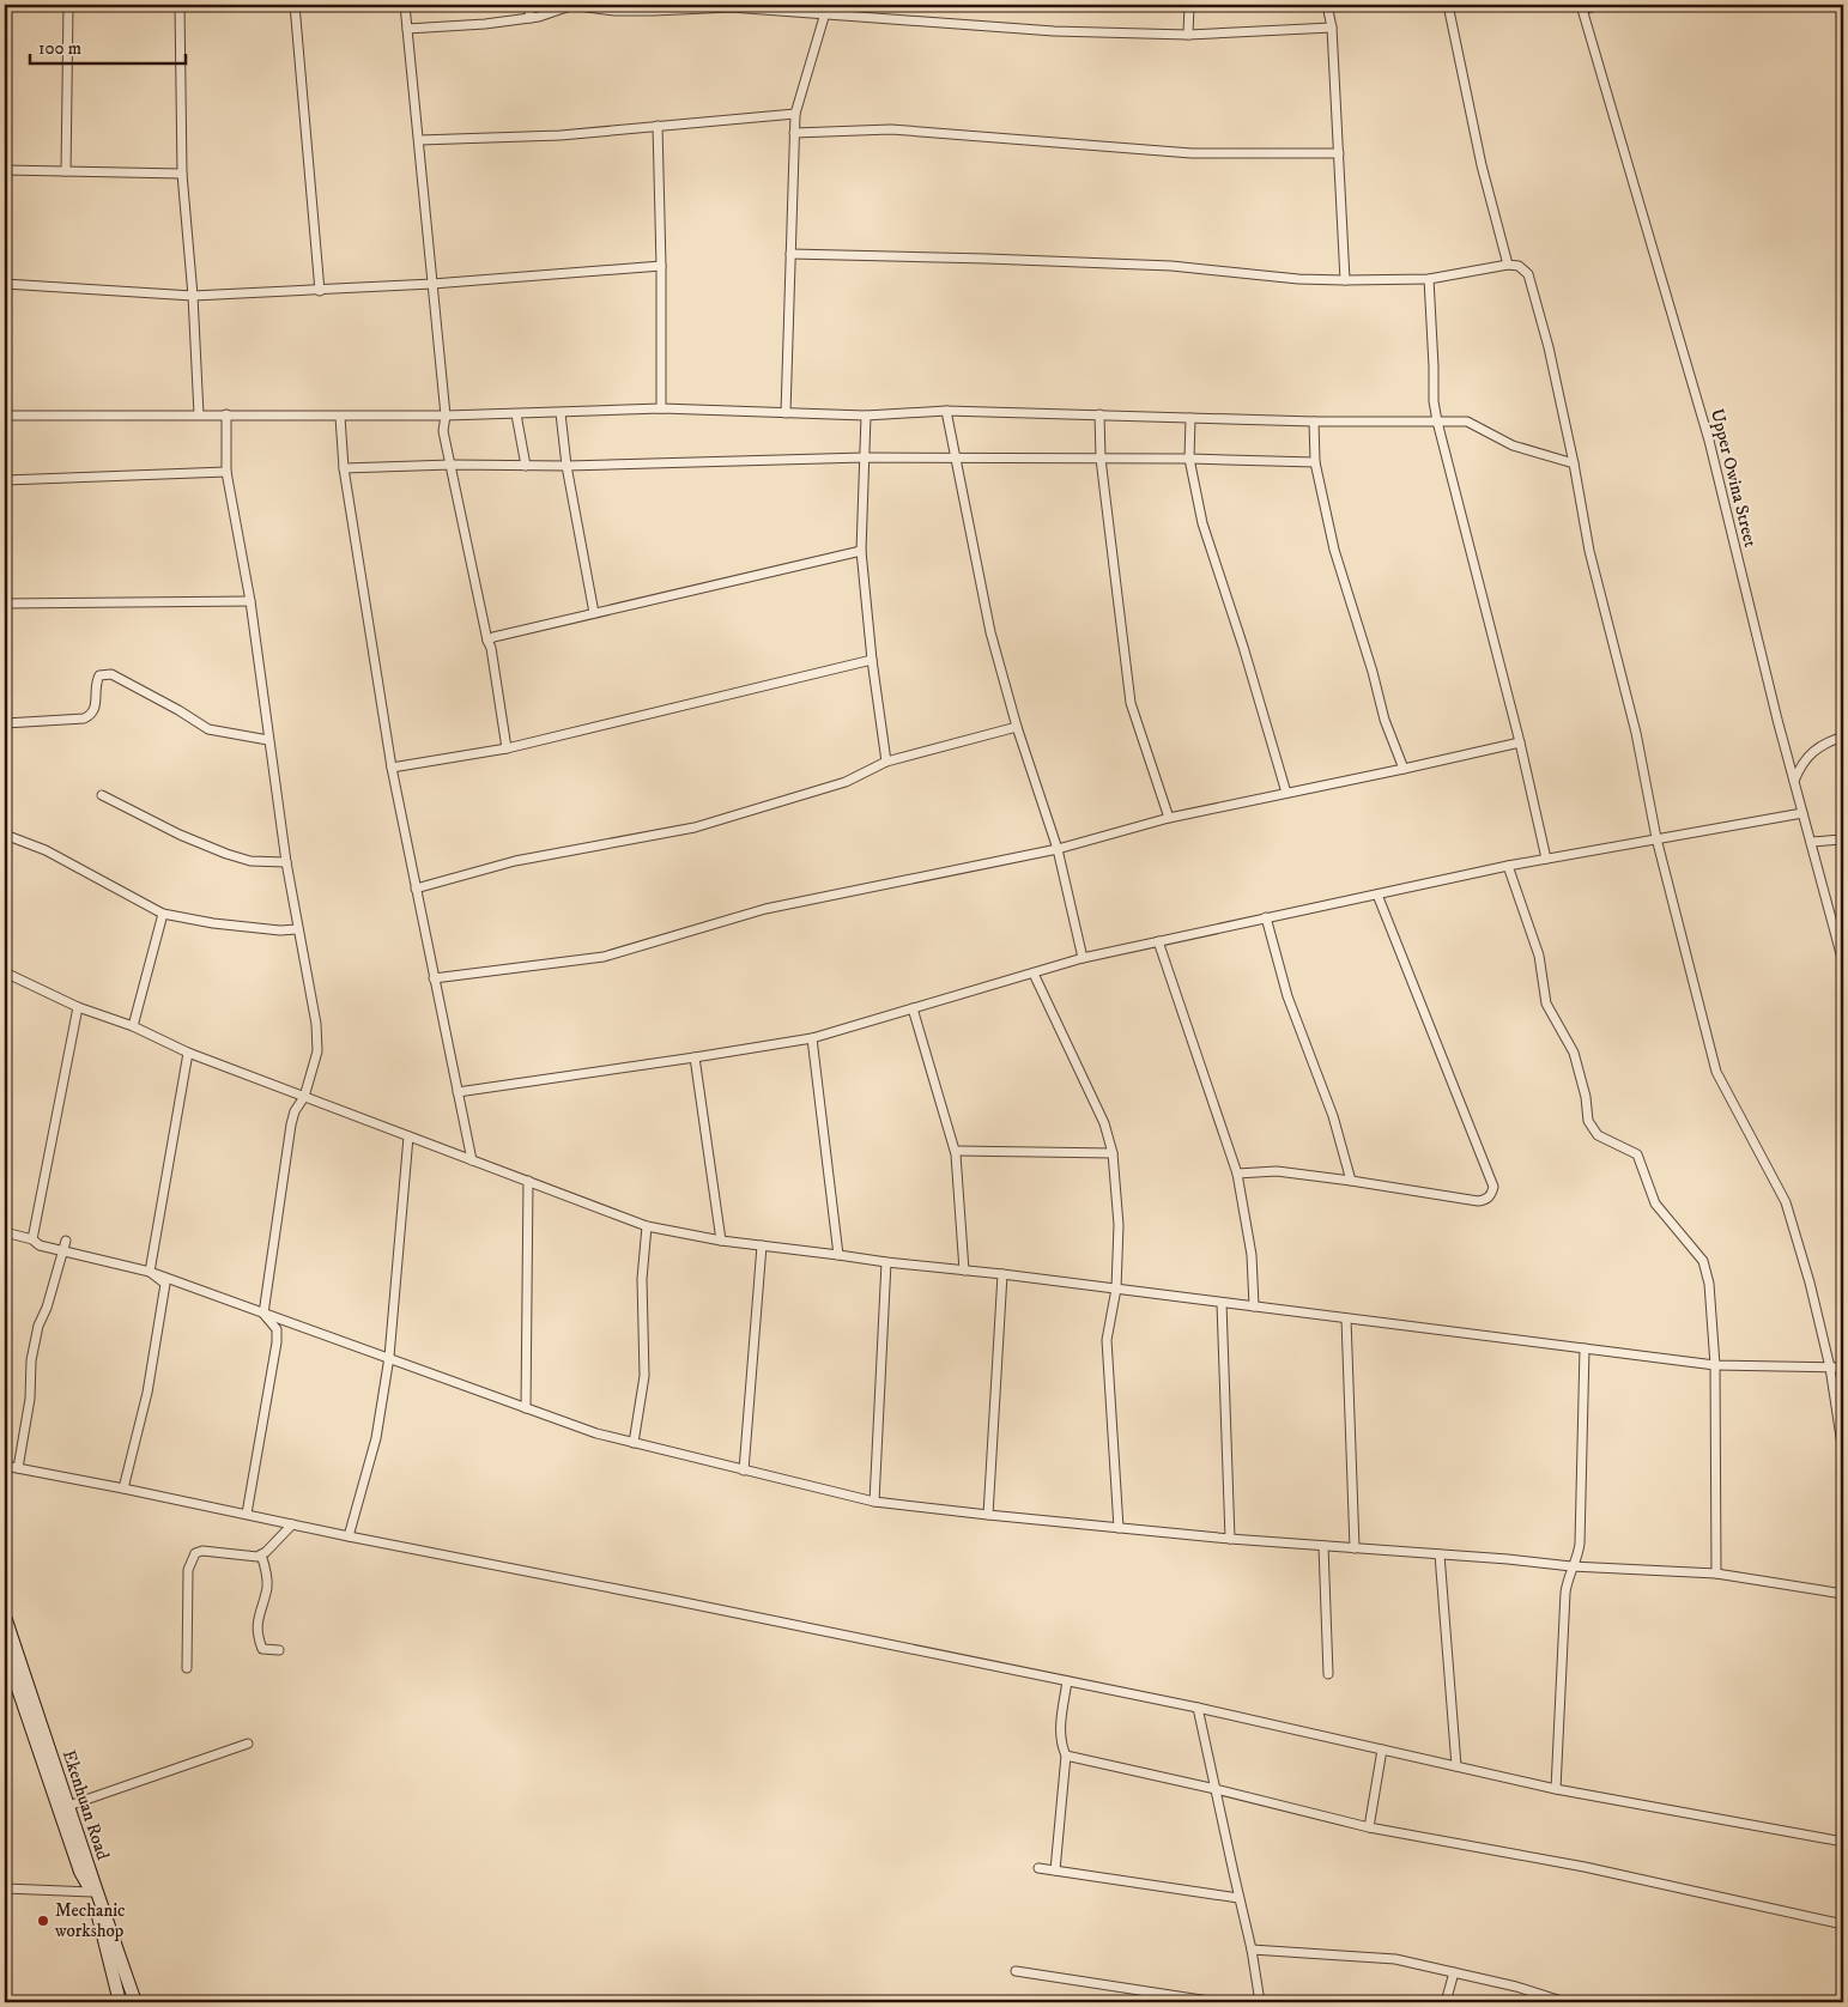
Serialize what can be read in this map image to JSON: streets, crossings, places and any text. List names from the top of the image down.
{
  "streets": {
    "main road": ["Ekenhuan Road"],
    "street": ["Upper Owina Street"]
  },
  "places": ["Mechanic workshop"],
  "scale_bar": "100 m"
}
